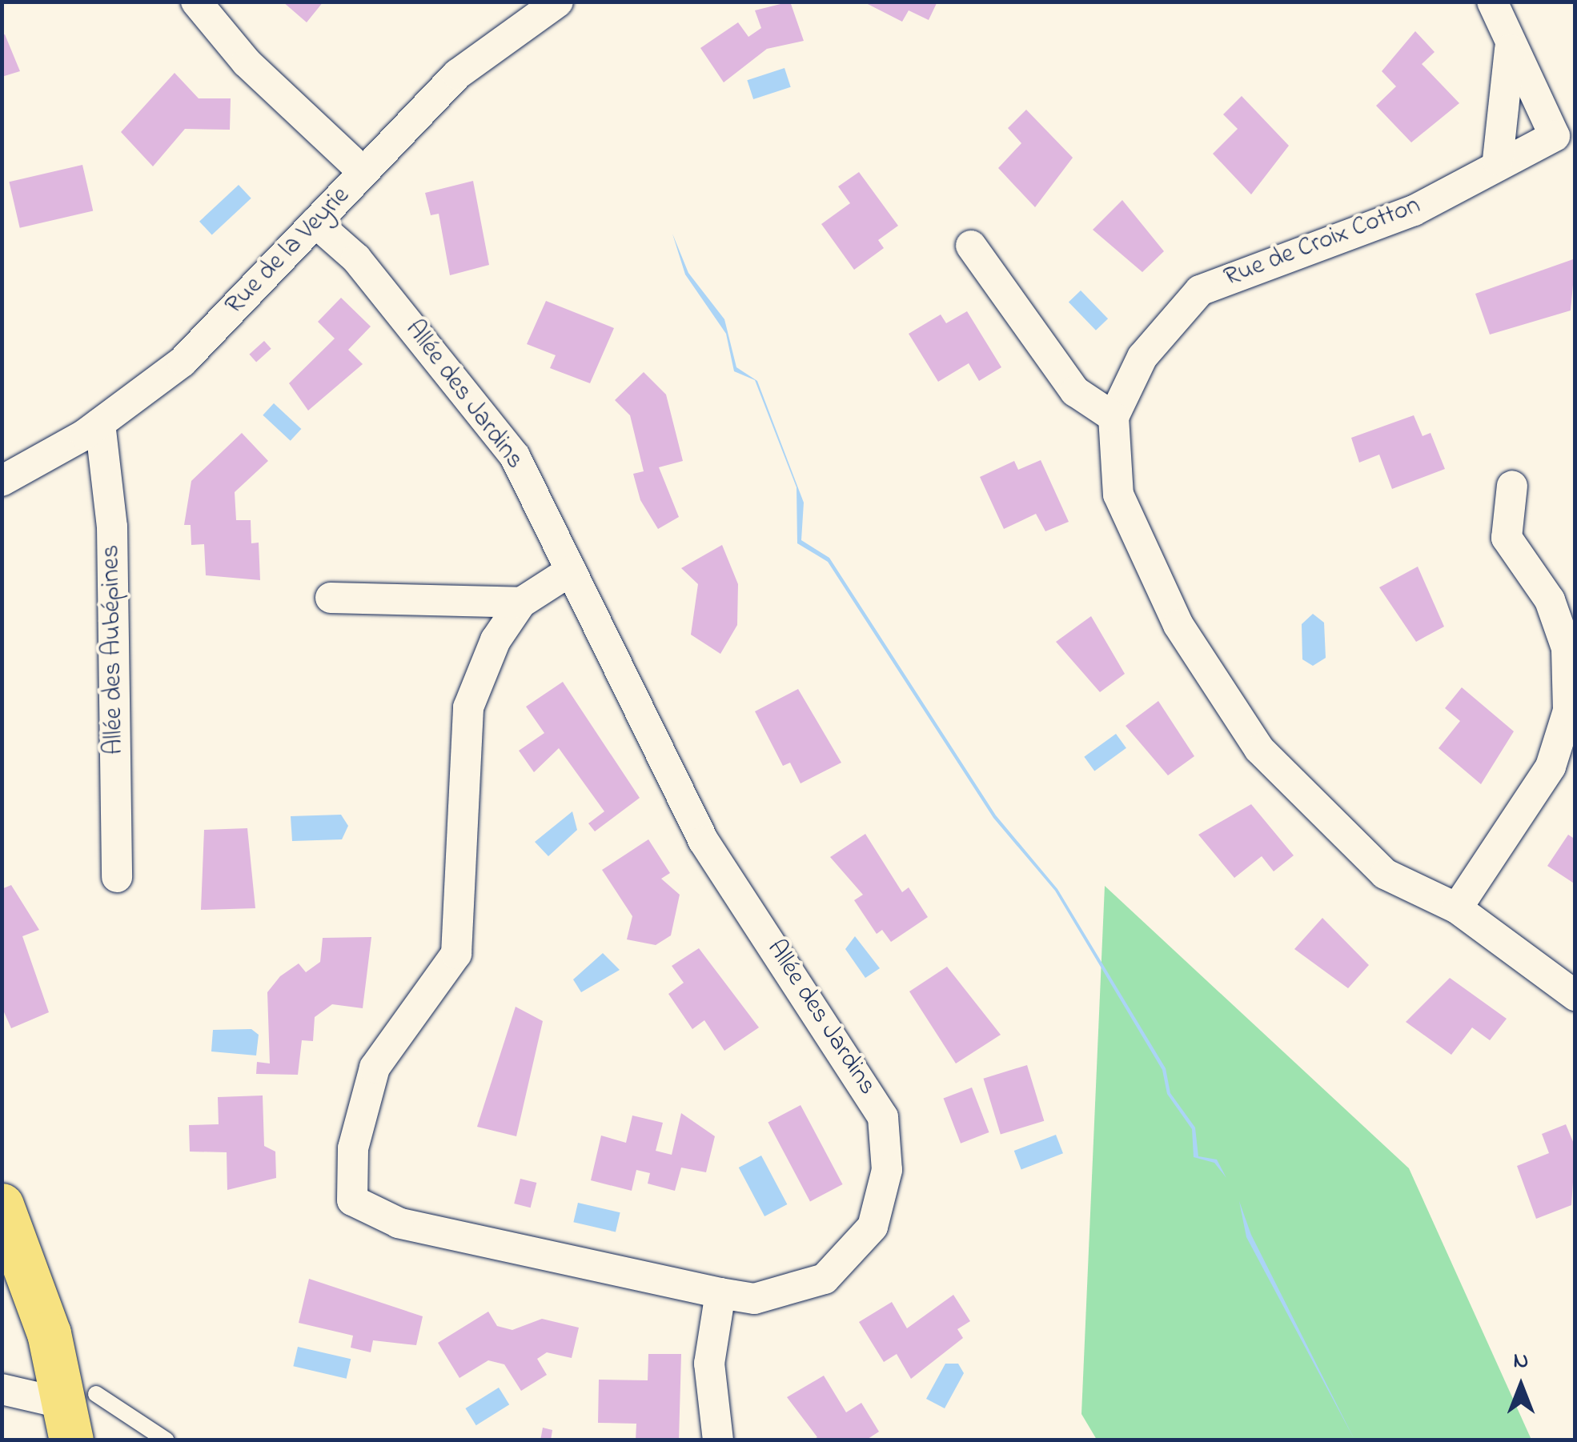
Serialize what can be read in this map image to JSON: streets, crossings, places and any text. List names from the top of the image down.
{
  "streets": {
    "street": [
      "Rue de Croix Cotton",
      "Rue de la Veyrie",
      "Allée des Jardins",
      "Allée des Aubépines"
    ]
  },
  "crossings": [
    ["Rue de la Veyrie", "Allée des Jardins"],
    ["Rue de la Veyrie", "Allée des Aubépines"]
  ],
  "north": "top"
}
